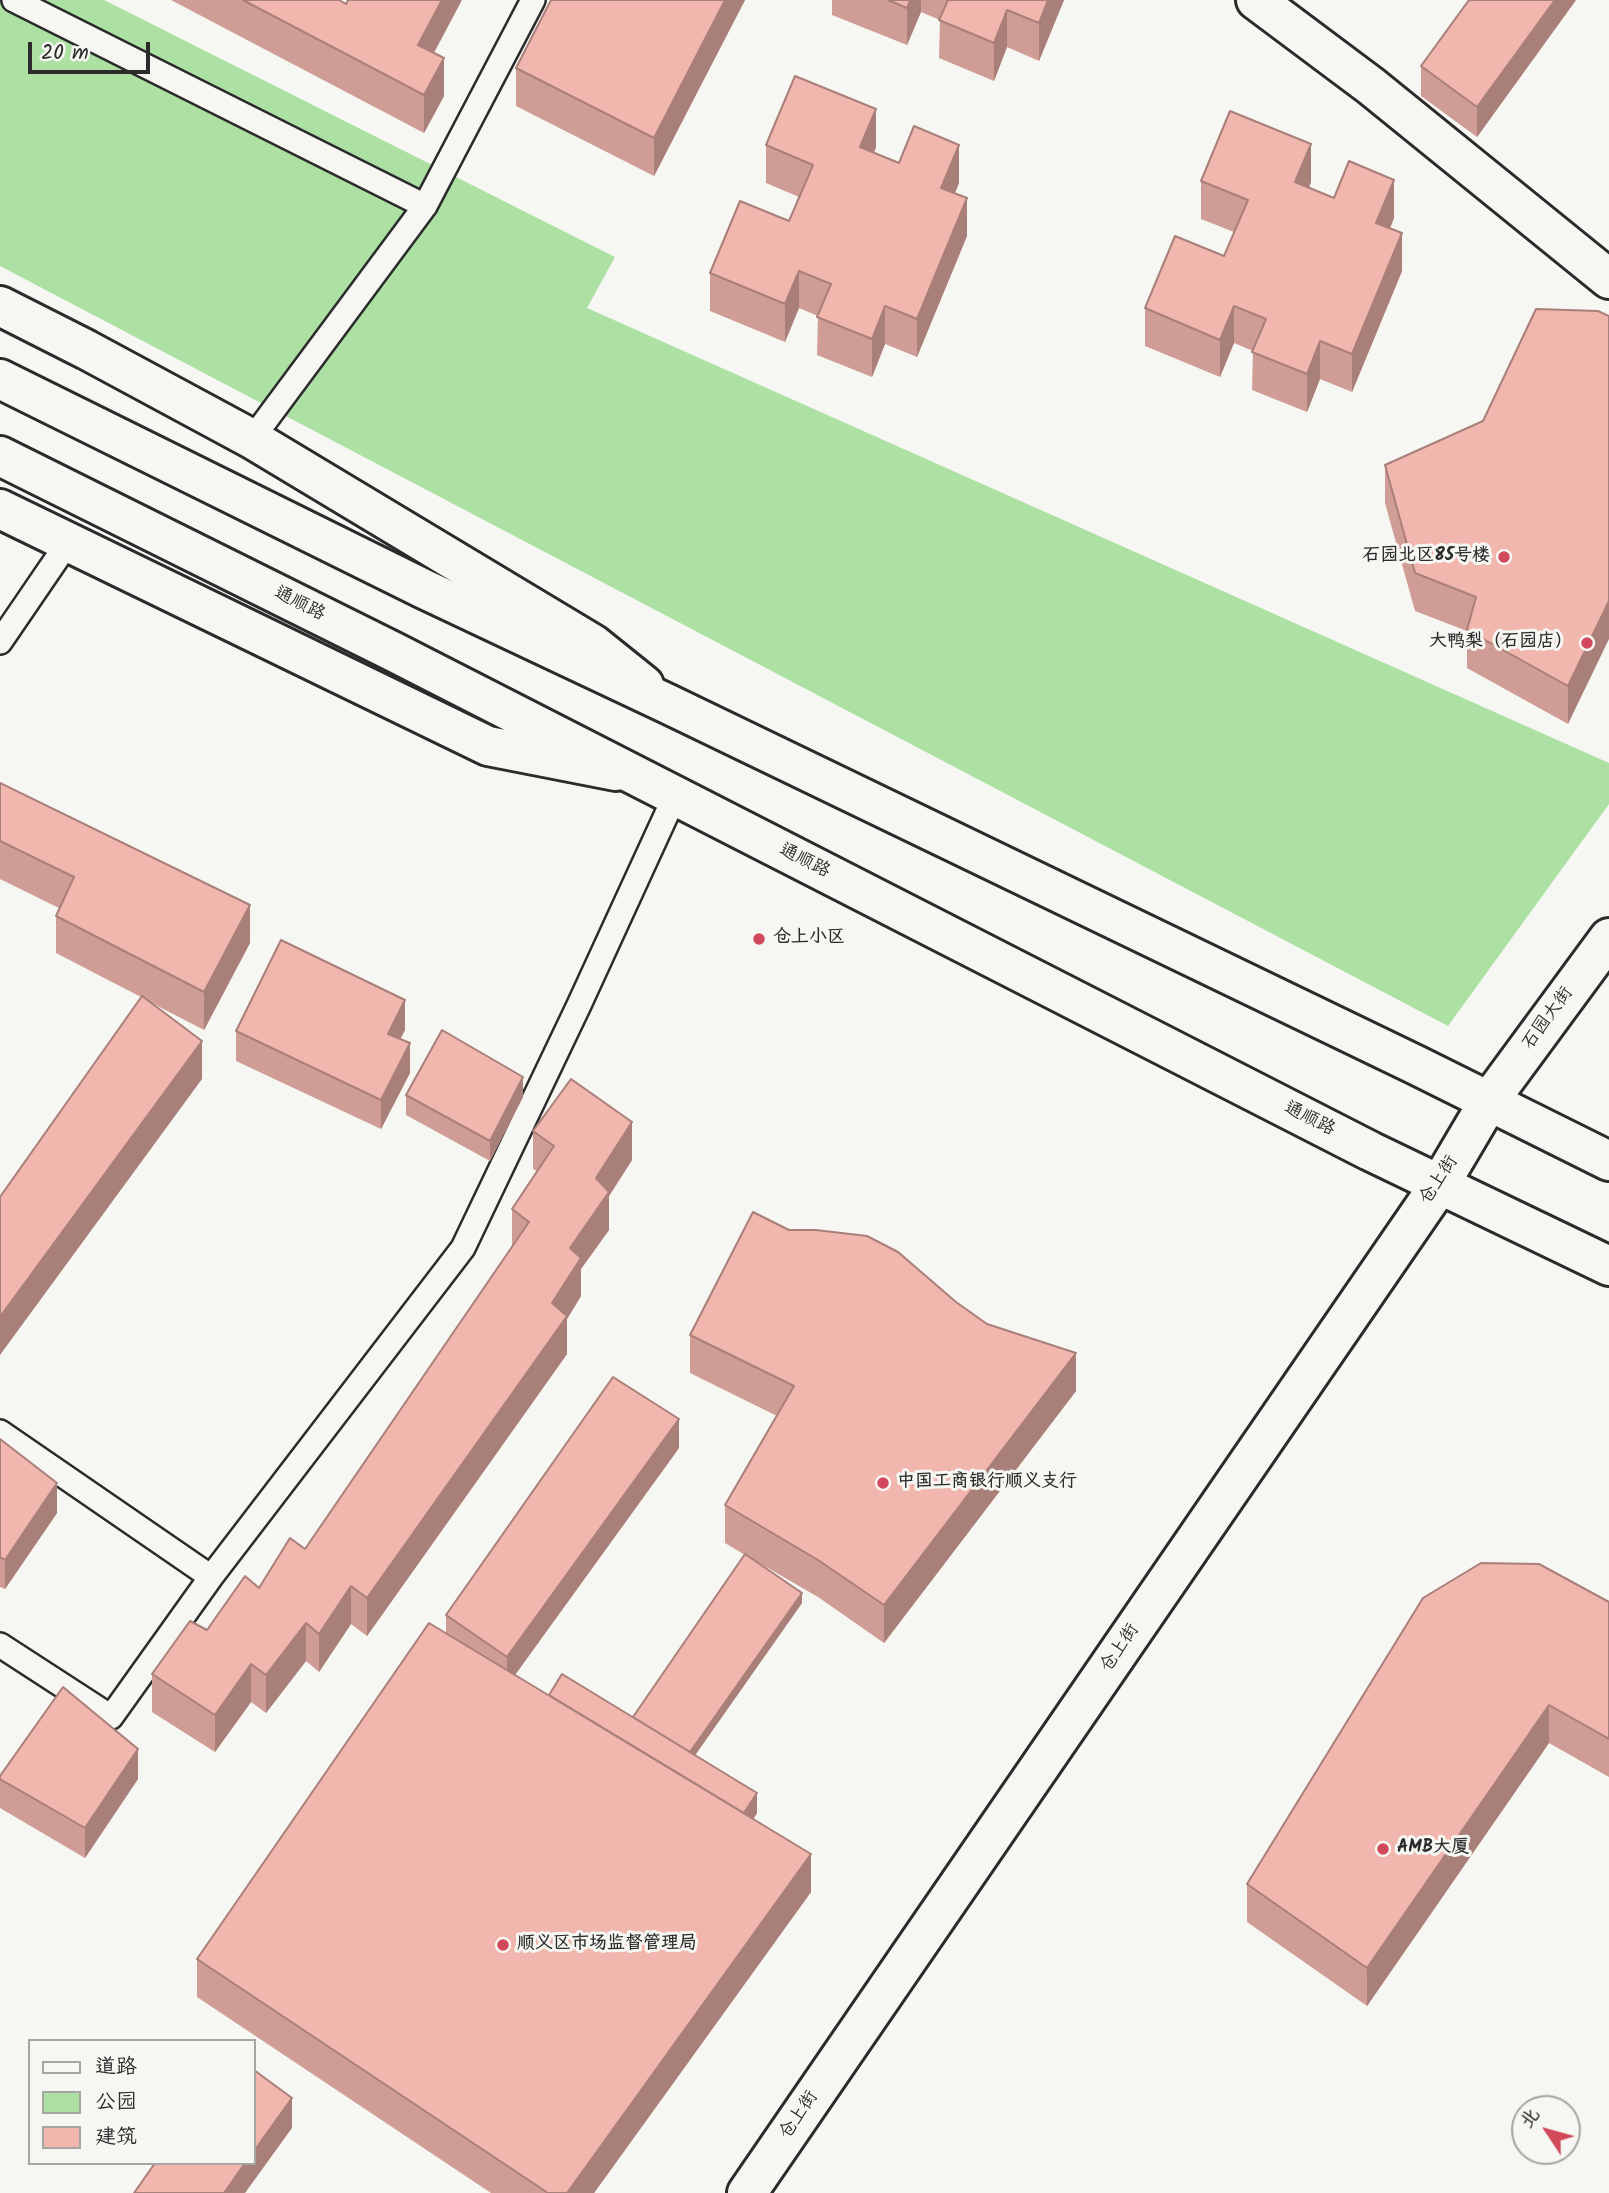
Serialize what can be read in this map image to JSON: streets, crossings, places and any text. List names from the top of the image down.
{
  "streets": {
    "main road": ["通顺路", "石园大街", "仓上街"]
  },
  "crossings": [
    ["通顺路", "仓上街"],
    ["石园大街", "仓上街"]
  ],
  "places": [
    "石园北区85号楼",
    "大鸭梨（石园店）",
    "仓上小区",
    "中国工商银行顺义支行",
    "AMB大厦",
    "顺义区市场监督管理局"
  ],
  "legend": ["道路", "公园", "建筑"],
  "scale_bar": "20 m",
  "north": "top left"
}
